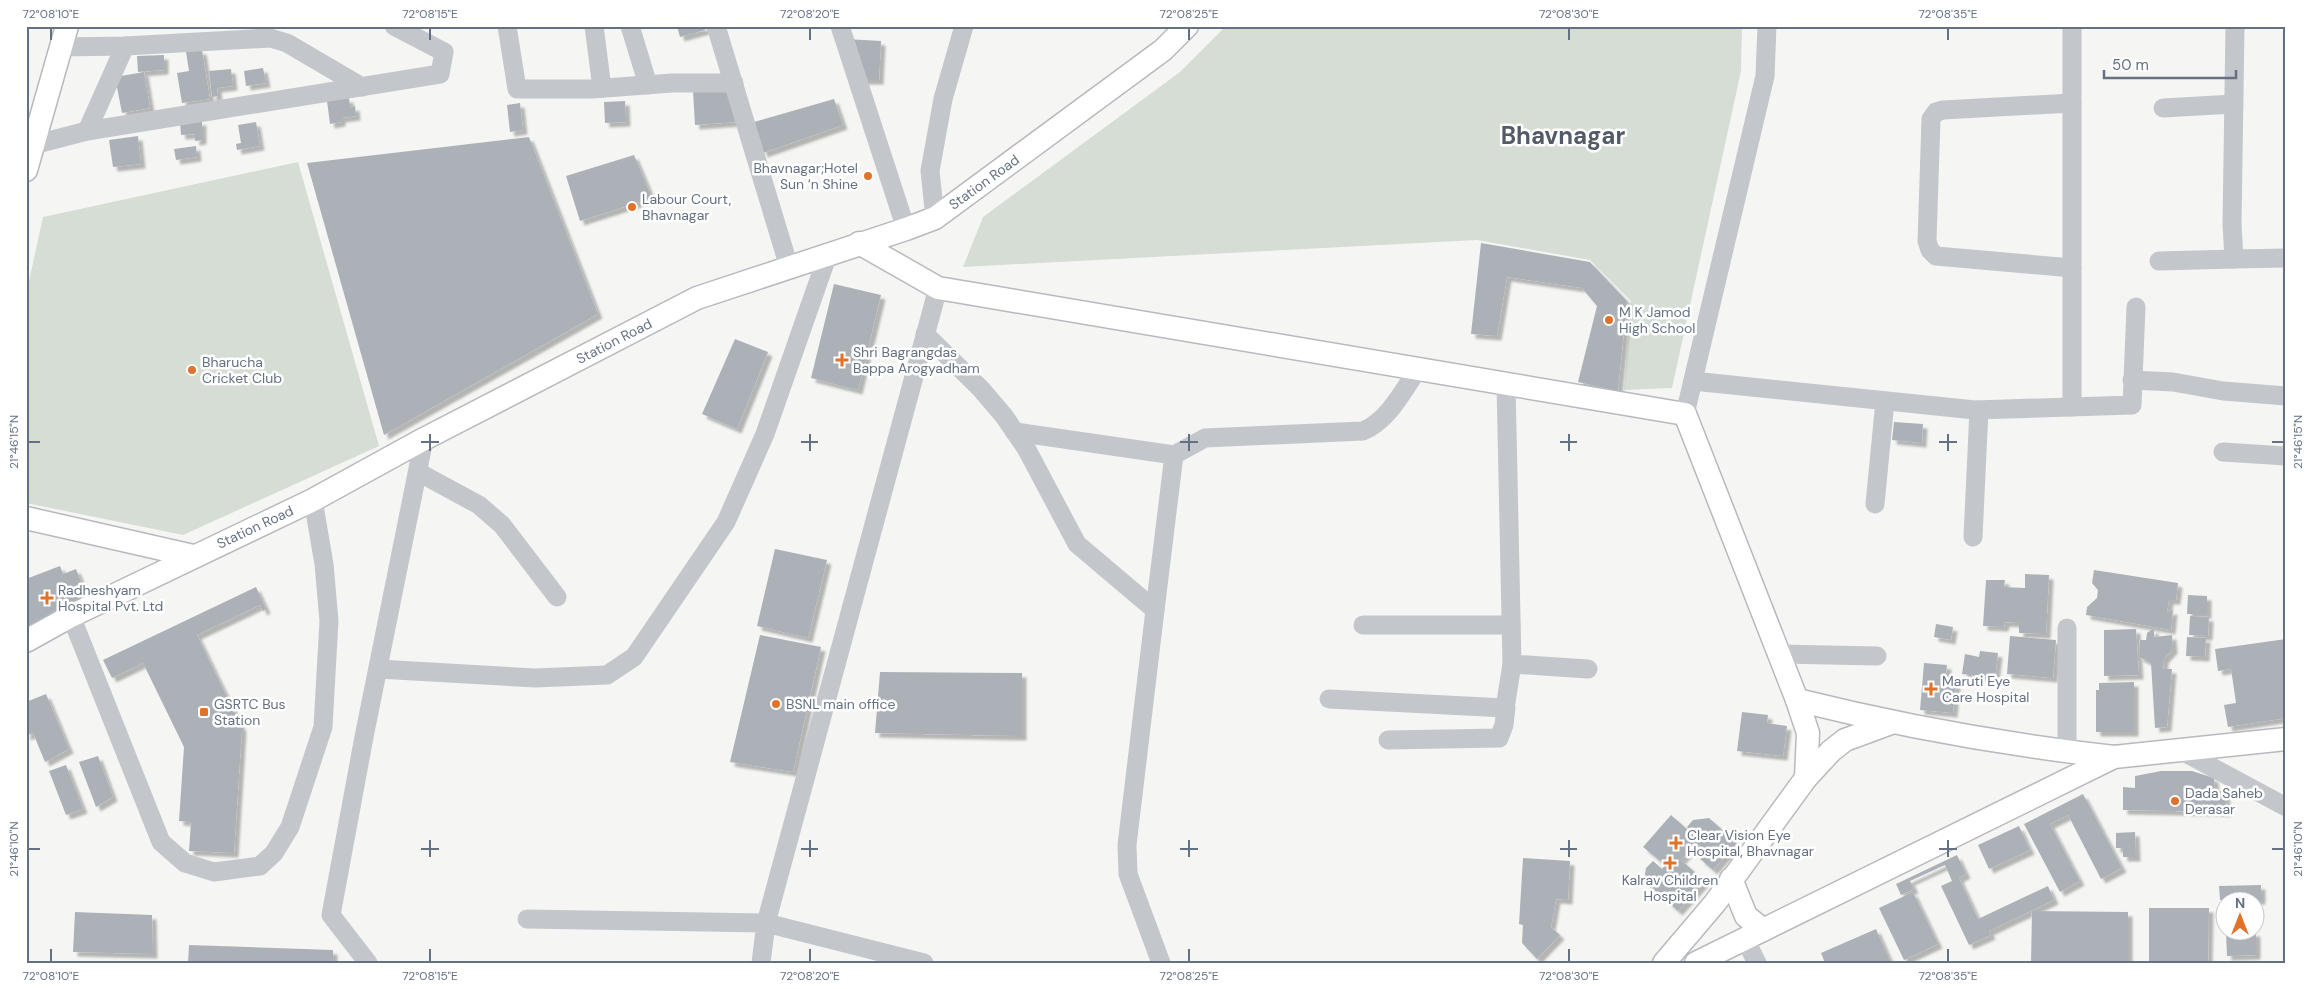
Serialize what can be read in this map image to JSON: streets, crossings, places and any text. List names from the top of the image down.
{
  "streets": {
    "main road": ["Station Road"]
  },
  "districts": ["Bhavnagar"],
  "places": {
    "other": [
      "Bhavnagar;Hotel Sun ‘n Shine",
      "Labour Court, Bhavnagar",
      "M K Jamod High School",
      "Bharucha Cricket Club",
      "BSNL main office",
      "Dada Saheb Derasar"
    ],
    "health": [
      "Shri Bagrangdas Bappa Arogyadham",
      "Radheshyam Hospital Pvt. Ltd",
      "Maruti Eye Care Hospital",
      "Clear Vision Eye Hospital, Bhavnagar",
      "Kalrav Children Hospital"
    ],
    "transit": ["GSRTC Bus Station"]
  },
  "scale_bar": "50 m",
  "north": "top",
  "coordinates": [
    "72°08'10\"E",
    "72°08'15\"E",
    "72°08'20\"E",
    "72°08'25\"E",
    "72°08'30\"E",
    "72°08'35\"E",
    "21°46'15\"N",
    "21°46'10\"N"
  ]
}
